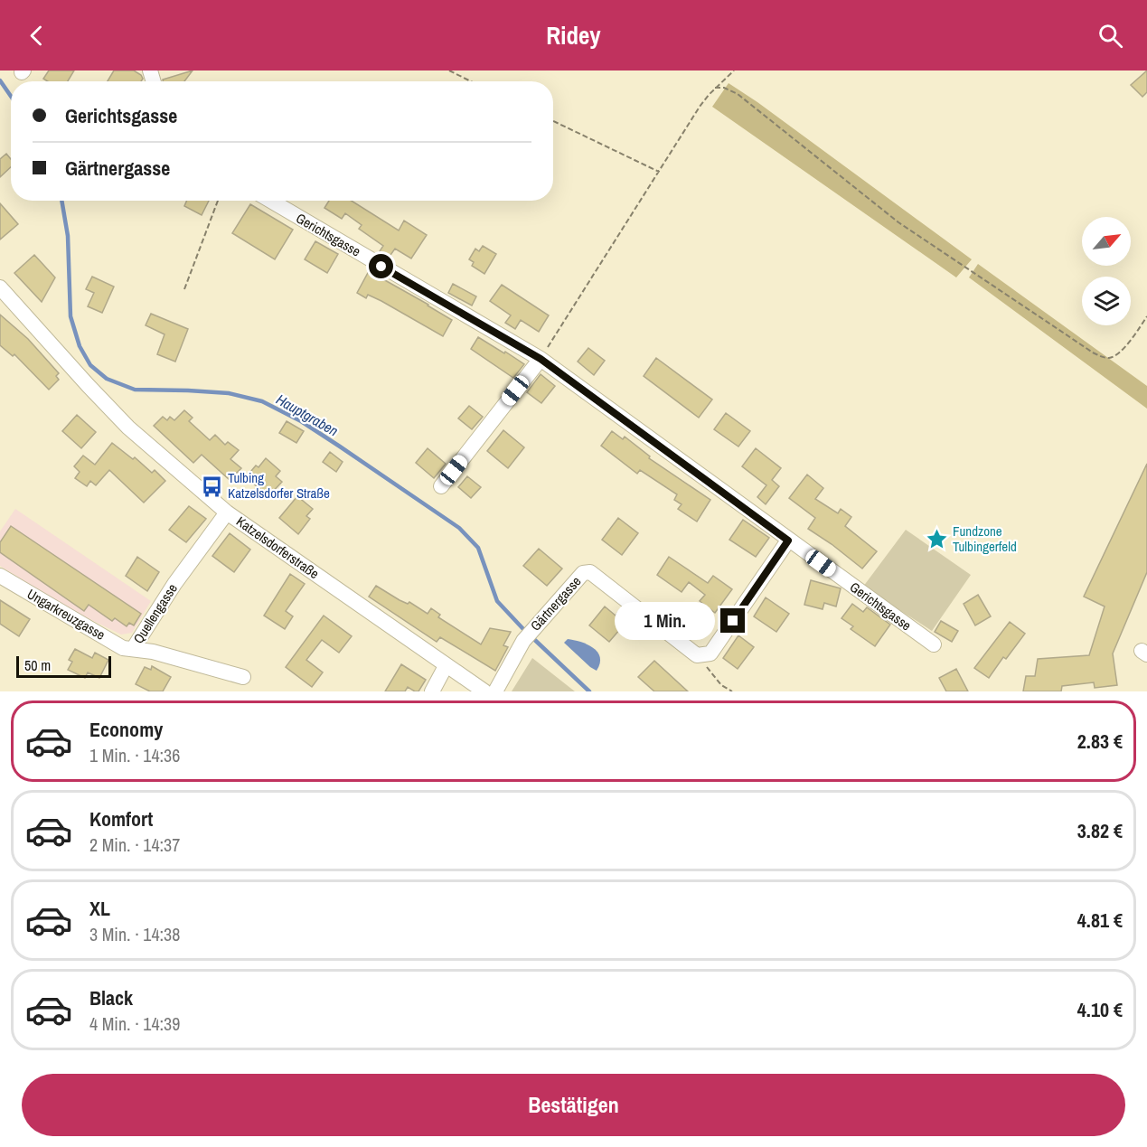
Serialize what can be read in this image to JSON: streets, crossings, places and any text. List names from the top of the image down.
{
  "streets": {
    "street": [
      "Gerichtsgasse",
      "Katzelsdorferstraße",
      "Gärtnergasse",
      "Quellengasse",
      "Ungarkreuzgasse"
    ]
  },
  "crossings": [
    ["Katzelsdorferstraße", "Quellengasse"],
    ["Quellengasse", "Ungarkreuzgasse"]
  ],
  "water": ["Hauptgraben"],
  "places": {
    "bus stop": ["Tulbing Katzelsdorfer Straße"],
    "place": ["Fundzone Tulbingerfeld"]
  },
  "scale_bar": "50 m",
  "north": "top right",
  "page": {
    "header": "Ridey",
    "banner": ["Gerichtsgasse", "Gärtnergasse"],
    "bubble": "1 Min.",
    "scale": "50 m",
    "list": [
      {
        "name": "Economy",
        "note": "1 Min. · 14:36",
        "value": "2.83 €"
      },
      {
        "name": "Komfort",
        "note": "2 Min. · 14:37",
        "value": "3.82 €"
      },
      {
        "name": "XL",
        "note": "3 Min. · 14:38",
        "value": "4.81 €"
      },
      {
        "name": "Black",
        "note": "4 Min. · 14:39",
        "value": "4.10 €"
      }
    ],
    "buttons": "Bestätigen"
  }
}
